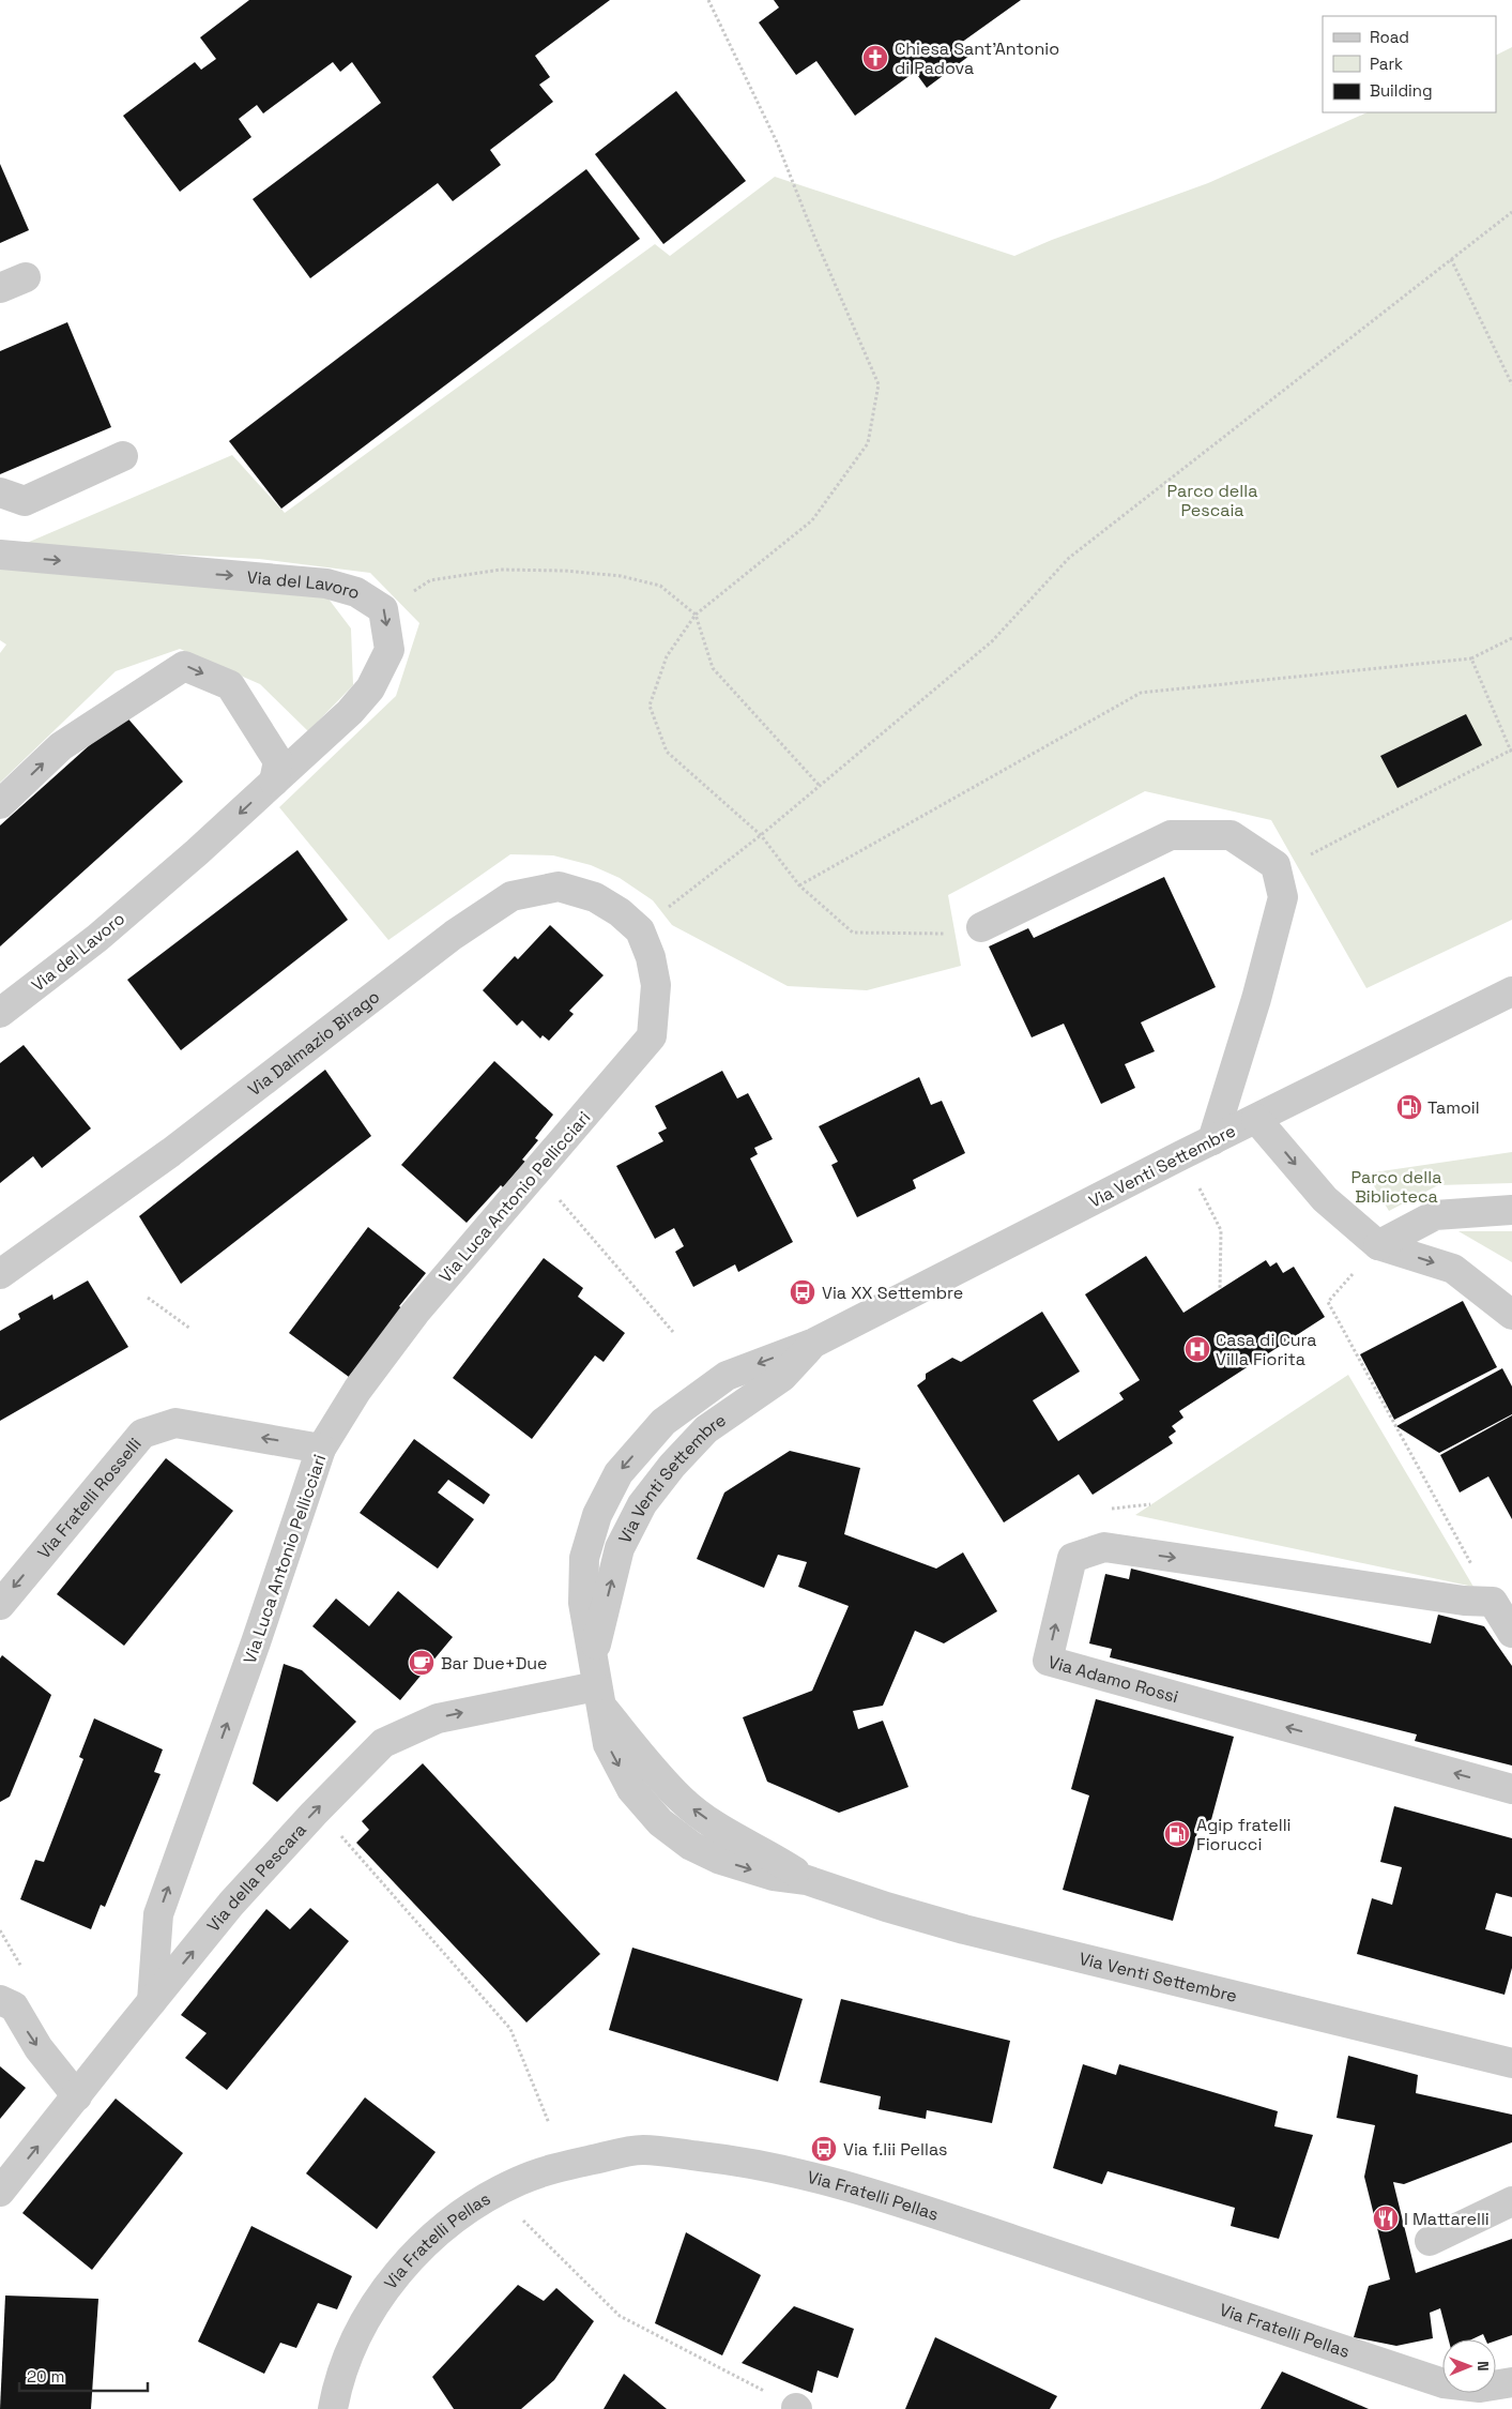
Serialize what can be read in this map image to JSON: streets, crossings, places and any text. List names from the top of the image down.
{
  "streets": {
    "street": [
      "Via del Lavoro",
      "Via Dalmazio Birago",
      "Via Venti Settembre",
      "Via Luca Antonio Pellicciari",
      "Via Fratelli Rosselli",
      "Via Adamo Rossi",
      "Via della Pescara",
      "Via Fratelli Pellas"
    ]
  },
  "crossings": [
    ["Via Dalmazio Birago", "Via Luca Antonio Pellicciari"],
    ["Via Venti Settembre", "Via della Pescara"],
    ["Via Luca Antonio Pellicciari", "Via Fratelli Rosselli"],
    ["Via Luca Antonio Pellicciari", "Via della Pescara"]
  ],
  "one_way": ["Via Luca Antonio Pellicciari", "Via Fratelli Rosselli", "Via della Pescara"],
  "parks": ["Parco della Pescaia", "Parco della Biblioteca"],
  "places": {
    "church": ["Chiesa Sant'Antonio di Padova"],
    "fuel station": ["Tamoil", "Agip fratelli Fiorucci"],
    "bus stop": ["Via XX Settembre", "Via f.lii Pellas"],
    "hospital": ["Casa di Cura Villa Fiorita"],
    "cafe": ["Bar Due+Due"],
    "restaurant": ["I Mattarelli"]
  },
  "legend": ["Road", "Park", "Building"],
  "scale_bar": "20 m",
  "north": "right"
}
